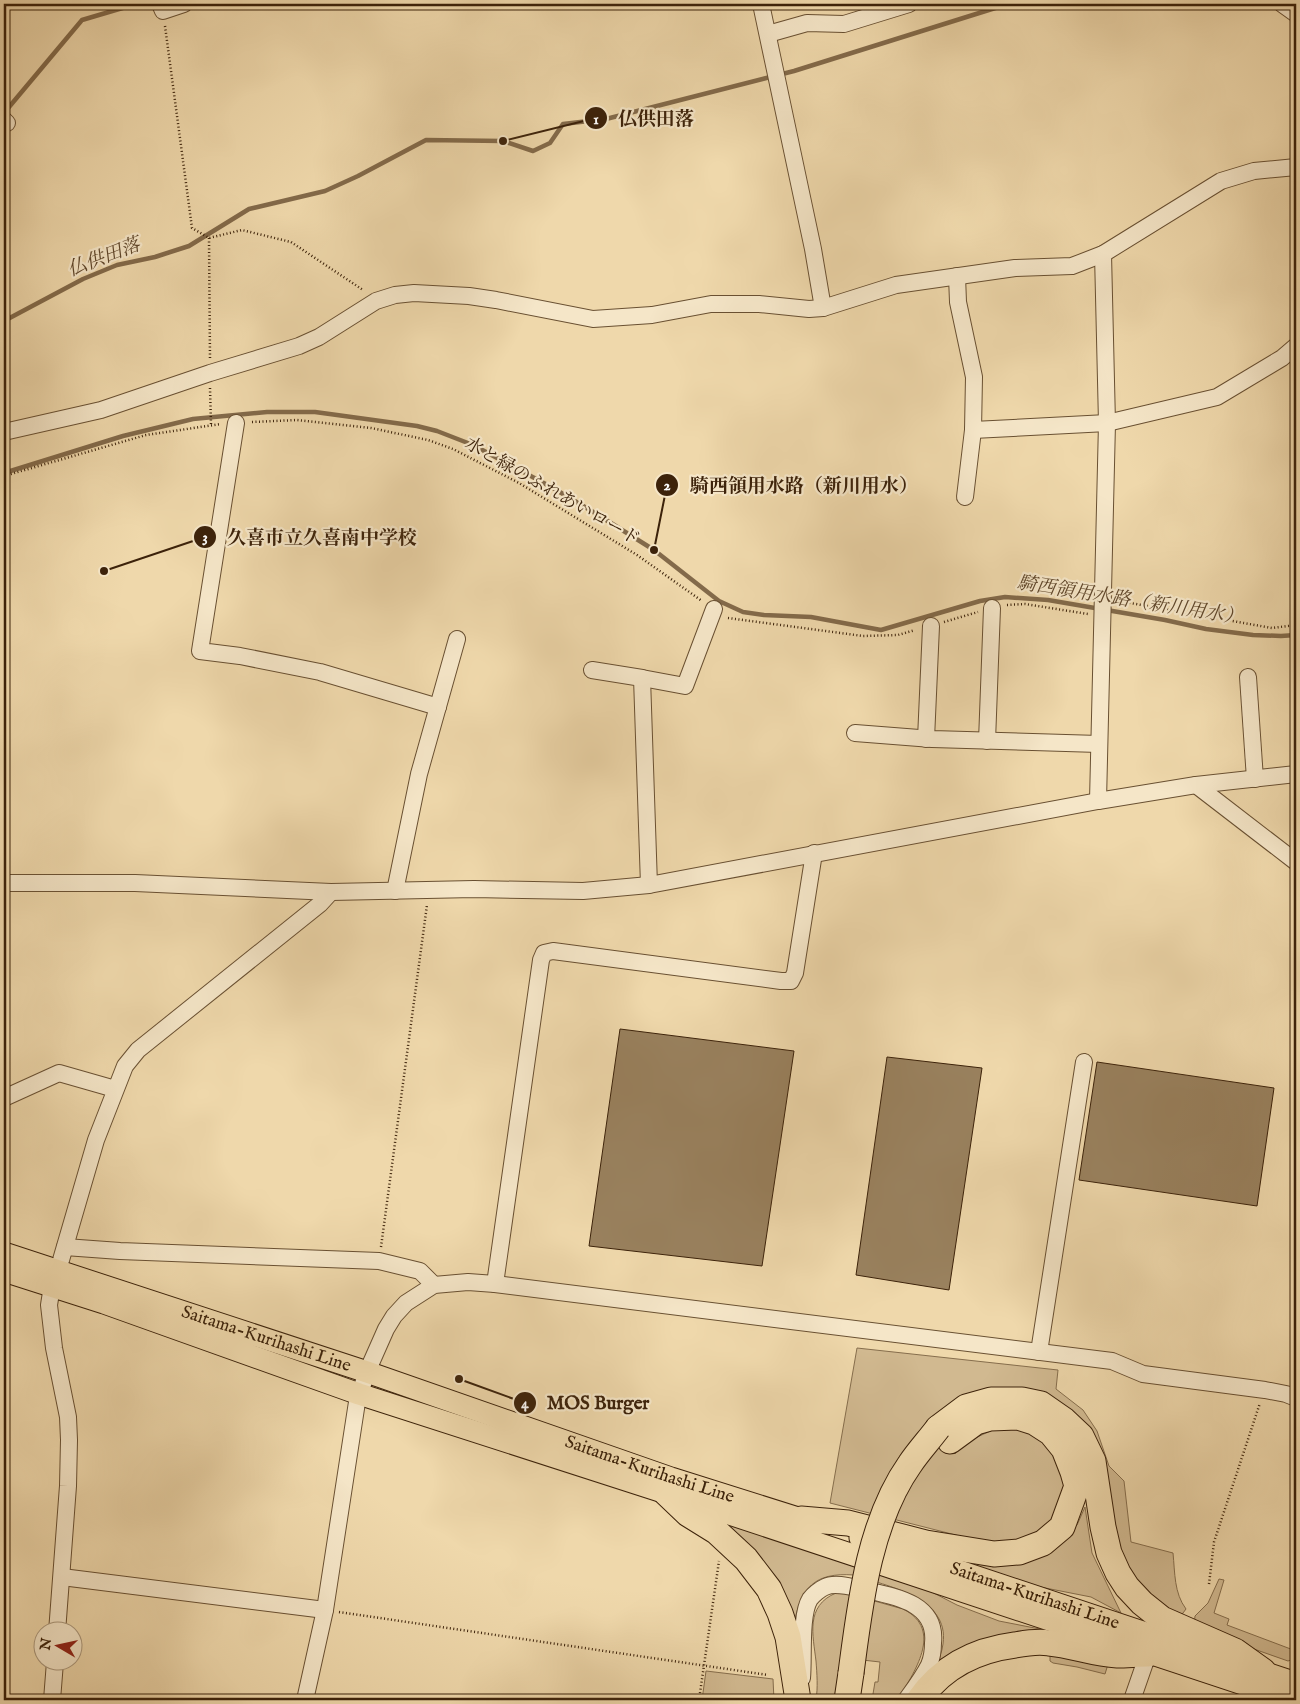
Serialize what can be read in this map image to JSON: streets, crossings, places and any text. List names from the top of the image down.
{
  "streets": {
    "main road": ["Saitama-Kurihashi Line"],
    "path": ["水と緑のふれあいロード"]
  },
  "water": ["仏供田落", "騎西領用水路（新川用水）"],
  "places": [
    "仏供田落",
    "騎西領用水路（新川用水）",
    "久喜市立久喜南中学校",
    "MOS Burger"
  ],
  "north": "left"
}
